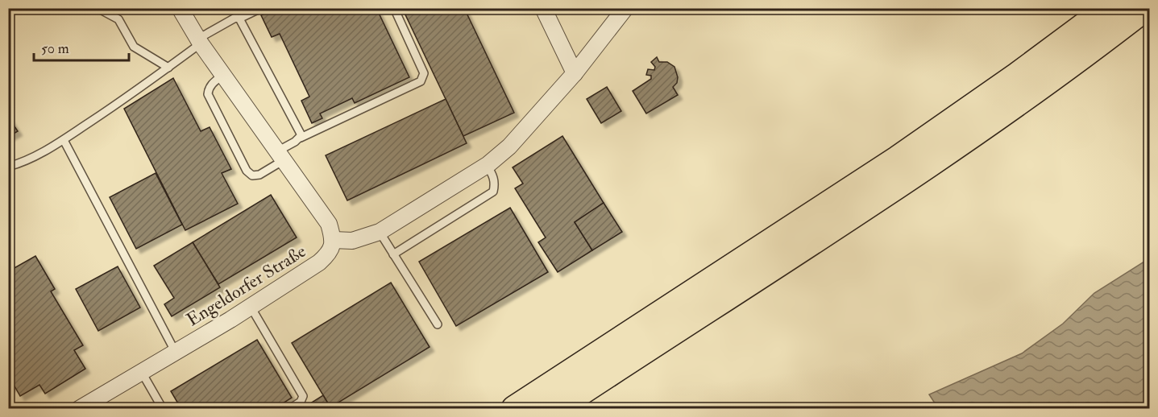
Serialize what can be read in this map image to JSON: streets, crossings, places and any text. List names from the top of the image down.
{
  "streets": {
    "street": ["Engeldorfer Straße"]
  },
  "scale_bar": "50 m"
}
